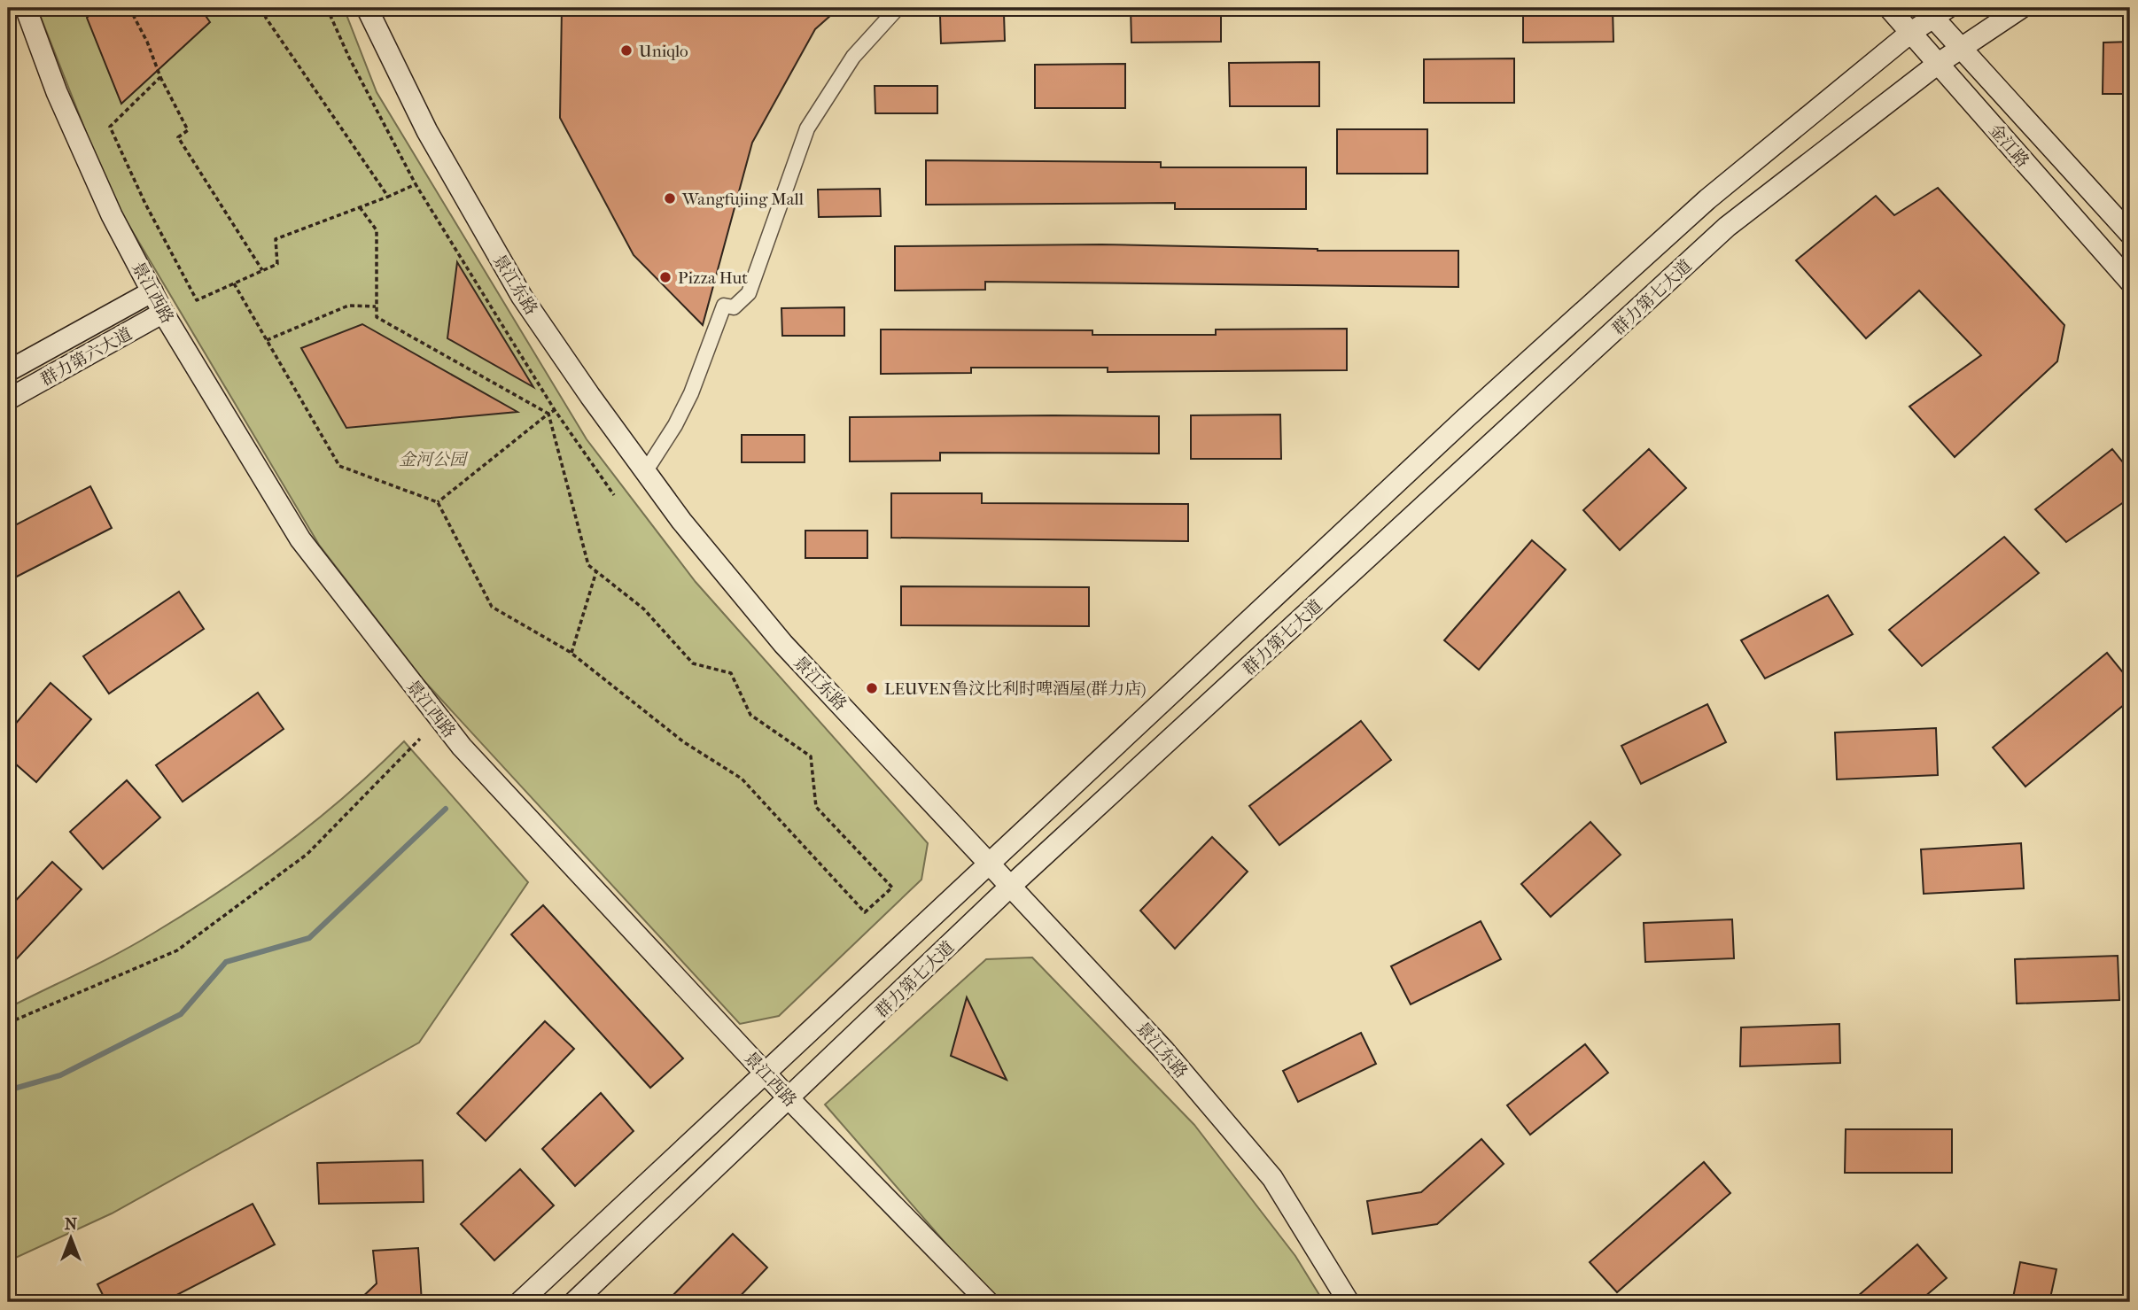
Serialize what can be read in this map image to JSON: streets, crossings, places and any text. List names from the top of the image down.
{
  "streets": {
    "main road": [
      "金江路",
      "景江东路",
      "景江西路",
      "群力第七大道",
      "群力第六大道"
    ]
  },
  "crossings": [
    ["金江路", "群力第七大道"],
    ["景江东路", "群力第七大道"],
    ["景江西路", "群力第七大道"],
    ["景江西路", "群力第六大道"]
  ],
  "parks": ["金河公园"],
  "places": [
    "Uniqlo",
    "Wangfujing Mall",
    "Pizza Hut",
    "LEUVEN鲁汶比利时啤酒屋(群力店)"
  ],
  "north": "top"
}
